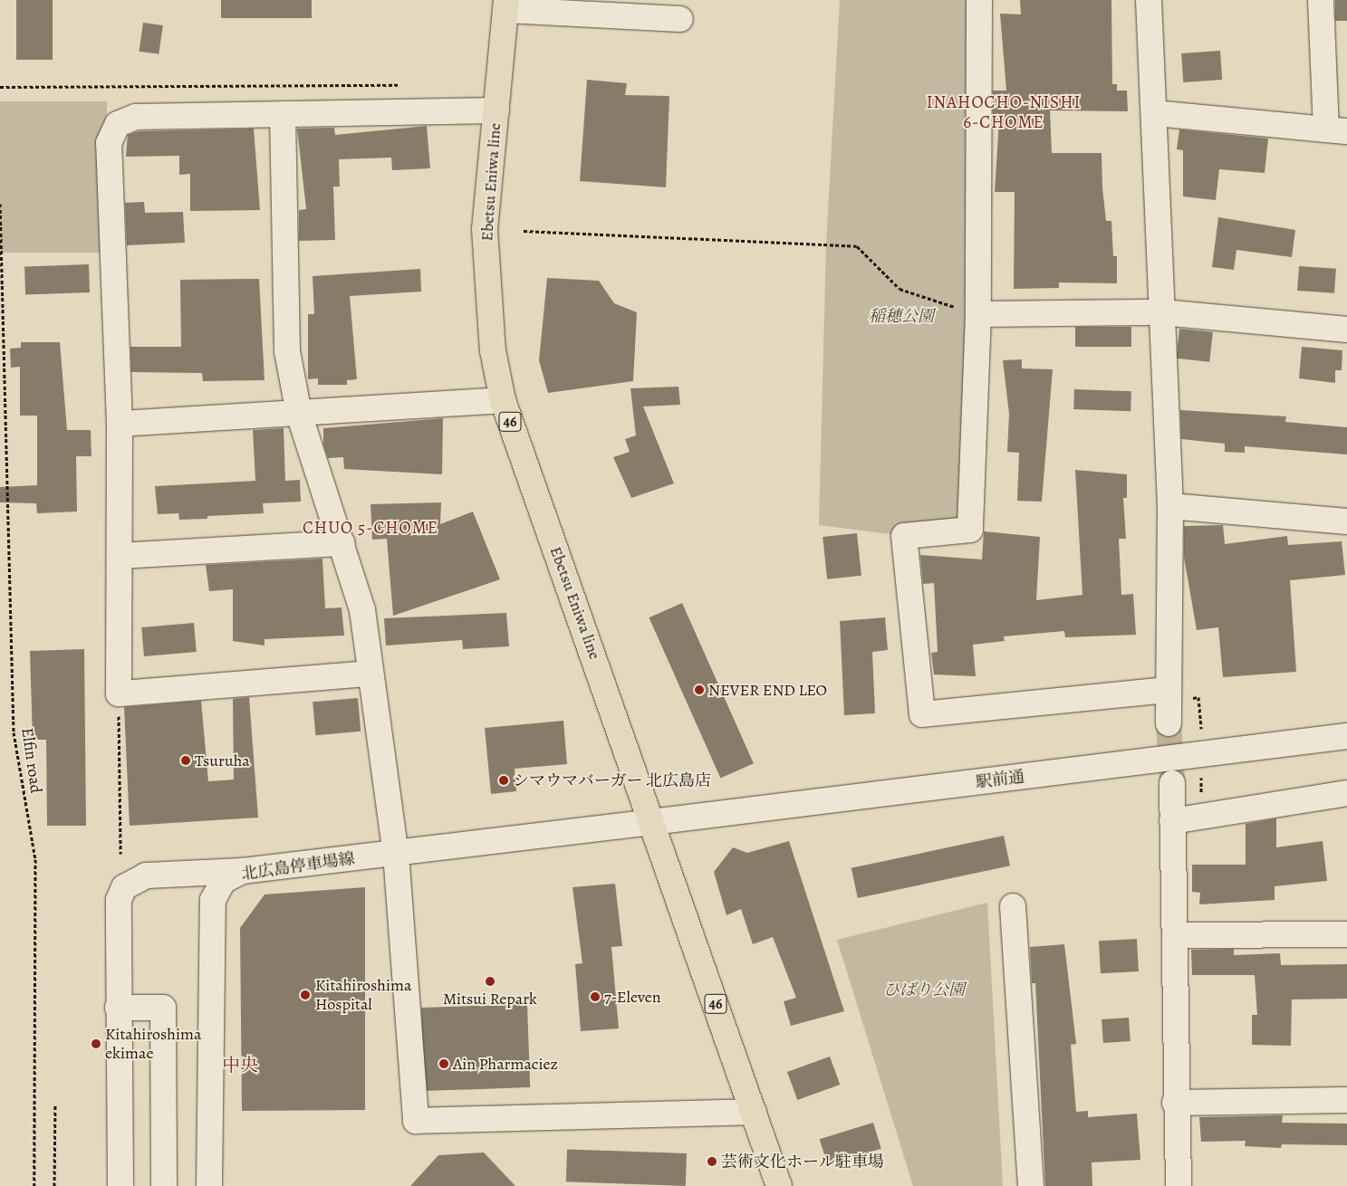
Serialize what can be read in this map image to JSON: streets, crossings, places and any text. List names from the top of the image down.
{
  "streets": {
    "main road": ["Ebetsu Eniwa line", "46"],
    "street": ["駅前通", "北広島停車場線"],
    "path": ["Elfin road"]
  },
  "crossings": [
    ["Ebetsu Eniwa line", "駅前通"],
    ["Ebetsu Eniwa line", "北広島停車場線"],
    ["駅前通", "北広島停車場線"]
  ],
  "districts": ["INAHOCHO-NISHI 6-CHOME", "CHUO 5-CHOME", "中央"],
  "parks": ["稲穂公園", "ひばり公園"],
  "places": [
    "NEVER END LEO",
    "Tsuruha",
    "シマウマバーガー 北広島店",
    "Mitsui Repark",
    "Kitahiroshima Hospital",
    "7-Eleven",
    "Kitahiroshima ekimae",
    "Ain Pharmaciez",
    "芸術文化ホール駐車場"
  ]
}
